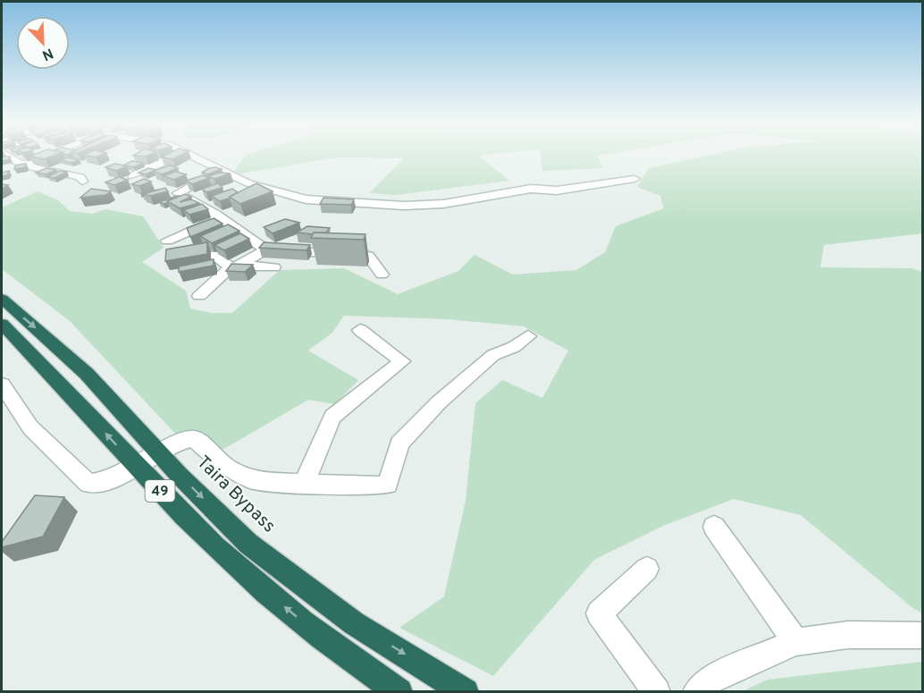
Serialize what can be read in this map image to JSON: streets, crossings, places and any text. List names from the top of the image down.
{
  "streets": {
    "highway": ["49", "Taira Bypass"]
  },
  "north": "bottom right"
}
